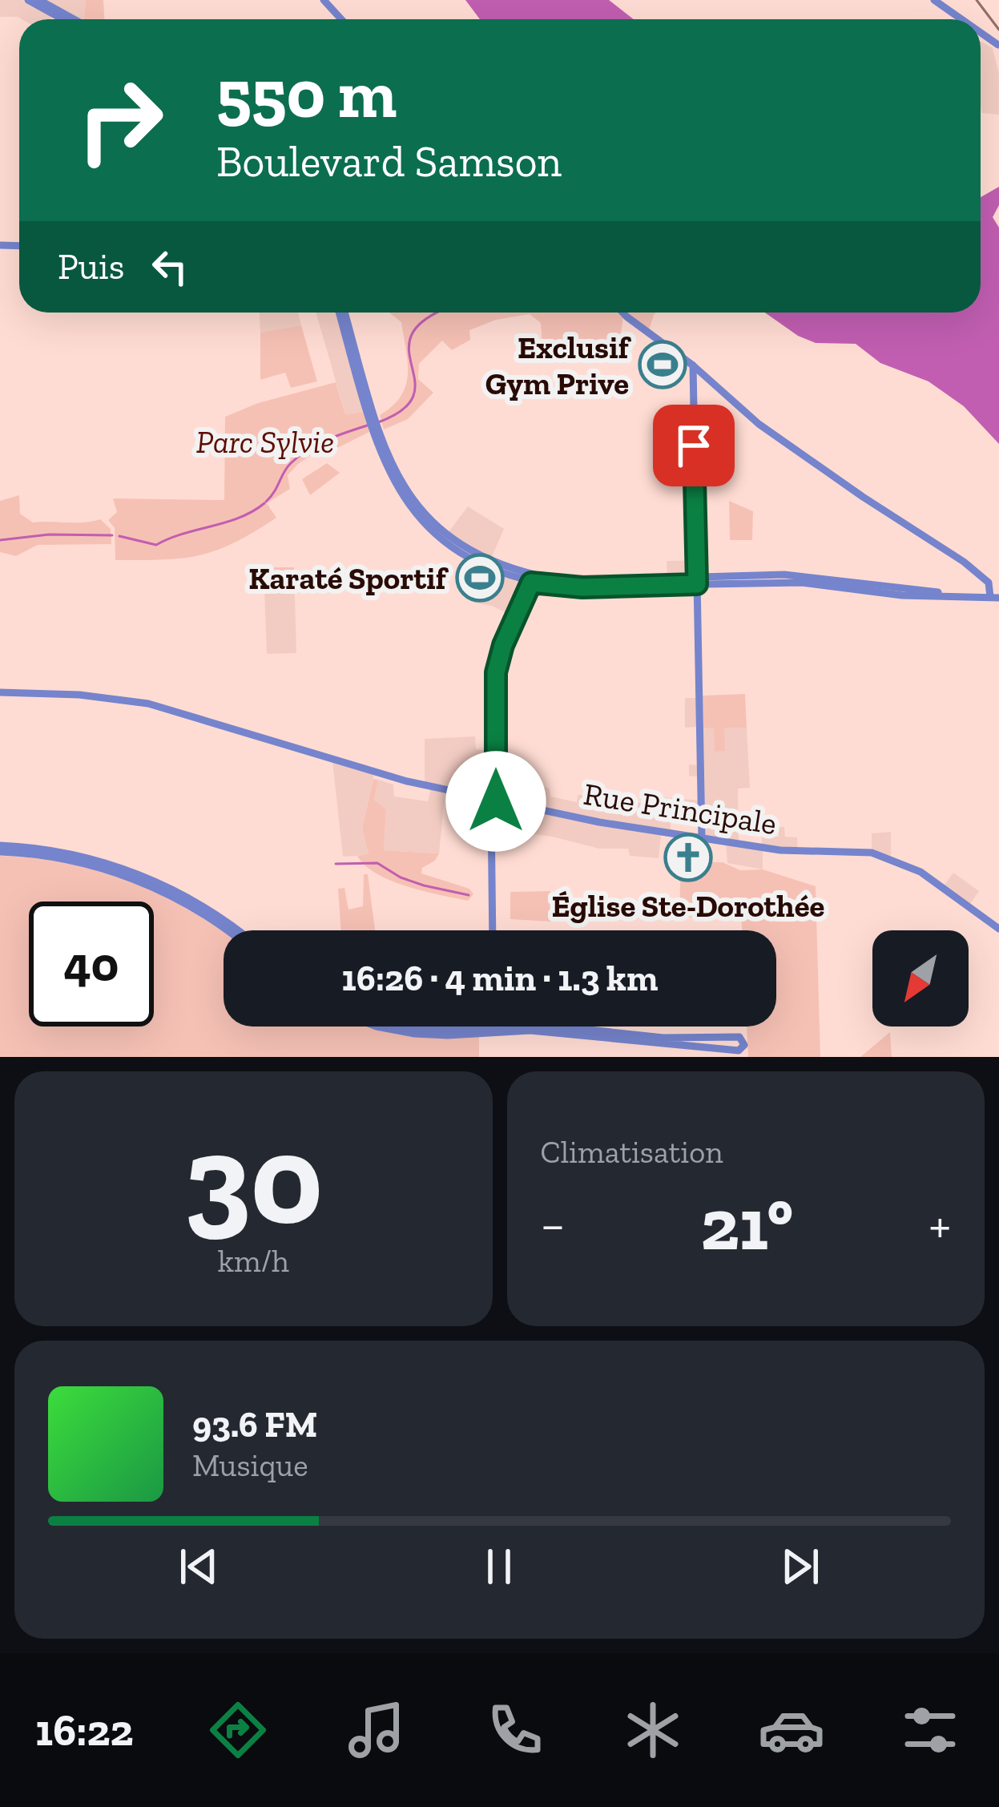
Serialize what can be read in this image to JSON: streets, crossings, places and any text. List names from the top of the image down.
{
  "streets": {
    "street": ["Rue Principale"]
  },
  "parks": ["Parc Sylvie"],
  "places": {
    "sports": ["Exclusif Gym Prive", "Karaté Sportif"],
    "church": ["Église Ste-Dorothée"]
  },
  "north": "bottom left",
  "page": {
    "turn": ["550 m", "Boulevard Samson"],
    "then": "Puis",
    "limit": "40",
    "trip": "16:26 · 4 min · 1.3 km",
    "tile": [
      ["30", "km/h"],
      "Climatisation"
    ],
    "heat": ["−", "21°", "+"],
    "song": ["93.6 FM", "Musique"],
    "tabs": "16:22"
  }
}
